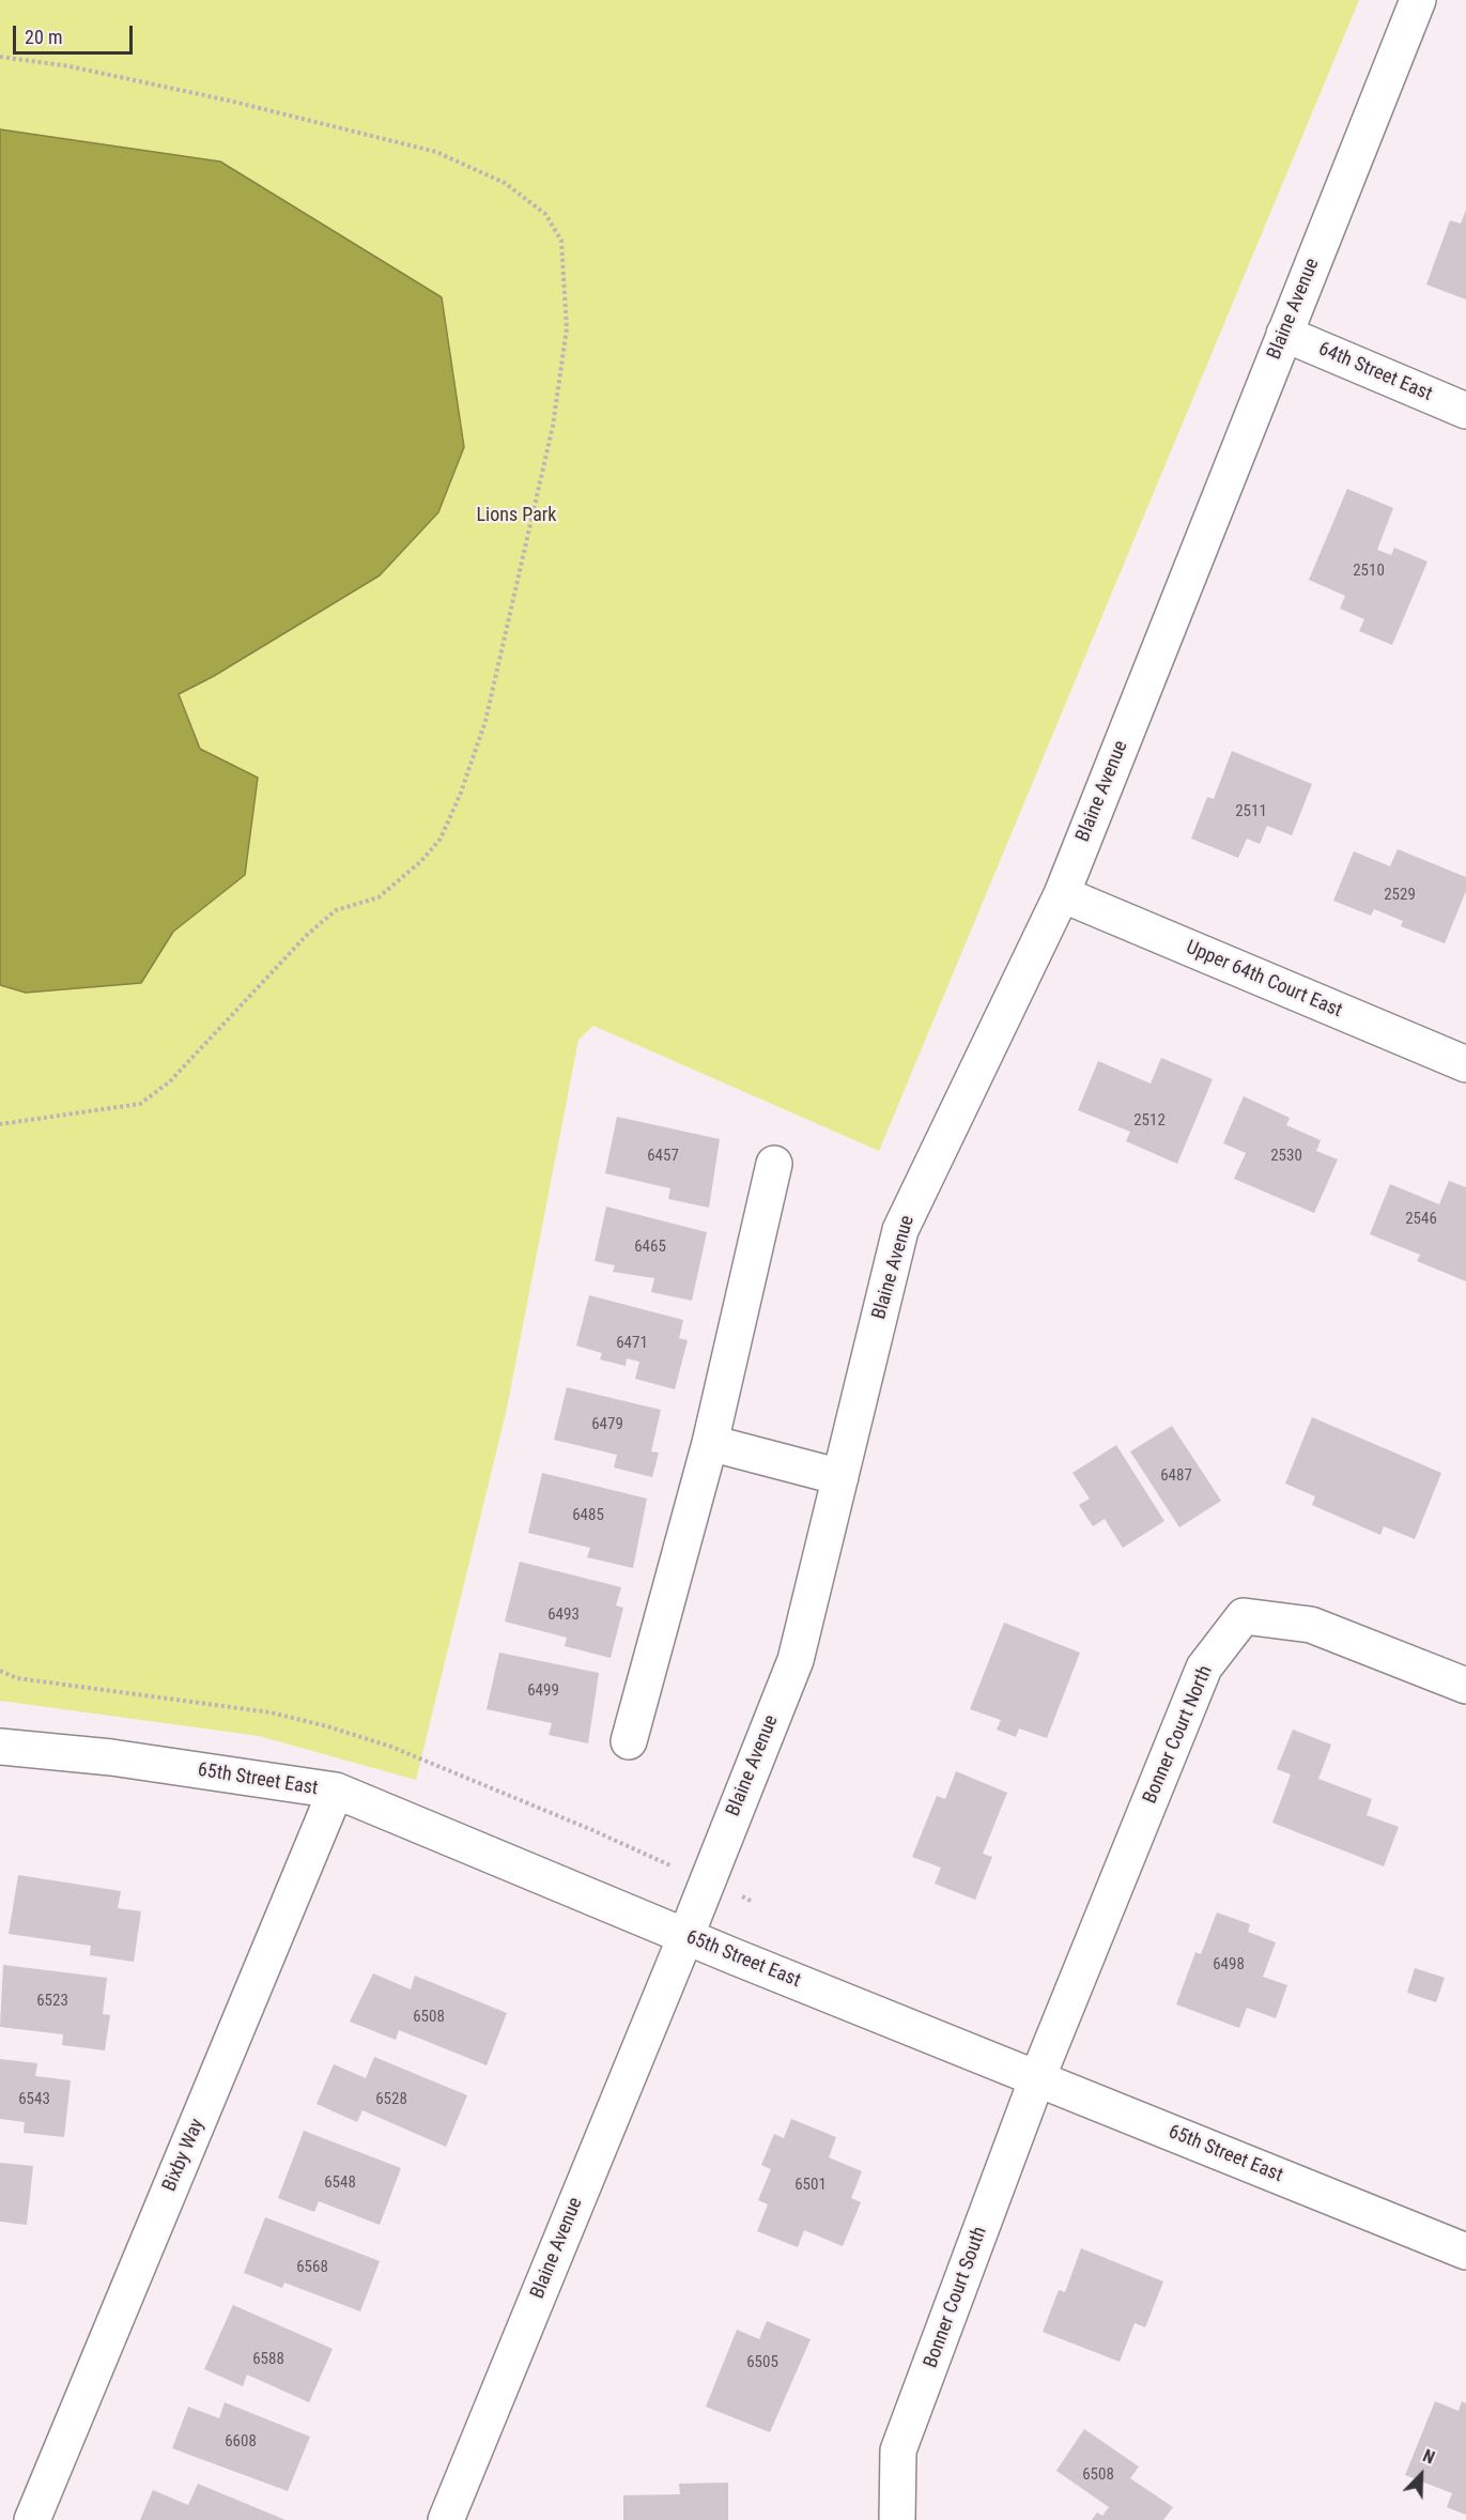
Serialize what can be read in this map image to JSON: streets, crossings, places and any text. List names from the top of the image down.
{
  "streets": {
    "street": [
      "Blaine Avenue",
      "64th Street East",
      "Upper 64th Court East",
      "Bonner Court North",
      "65th Street East",
      "Bixby Way",
      "Bonner Court South"
    ]
  },
  "crossings": [
    ["Blaine Avenue", "64th Street East"],
    ["Blaine Avenue", "Upper 64th Court East"],
    ["Blaine Avenue", "65th Street East"],
    ["Bonner Court North", "65th Street East"],
    ["Bonner Court North", "Bonner Court South"],
    ["65th Street East", "Bixby Way"],
    ["65th Street East", "Bonner Court South"]
  ],
  "parks": ["Lions Park"],
  "house_numbers": [
    "2510",
    "2511",
    "2529",
    "2512",
    "6457",
    "2530",
    "2546",
    "6465",
    "6471",
    "6479",
    "6487",
    "6485",
    "6493",
    "6499",
    "6498",
    "6523",
    "6508",
    "6543",
    "6528",
    "6548",
    "6501",
    "6568",
    "6588",
    "6505",
    "6608",
    "6508"
  ],
  "scale_bar": "20 m",
  "north": "top right"
}
